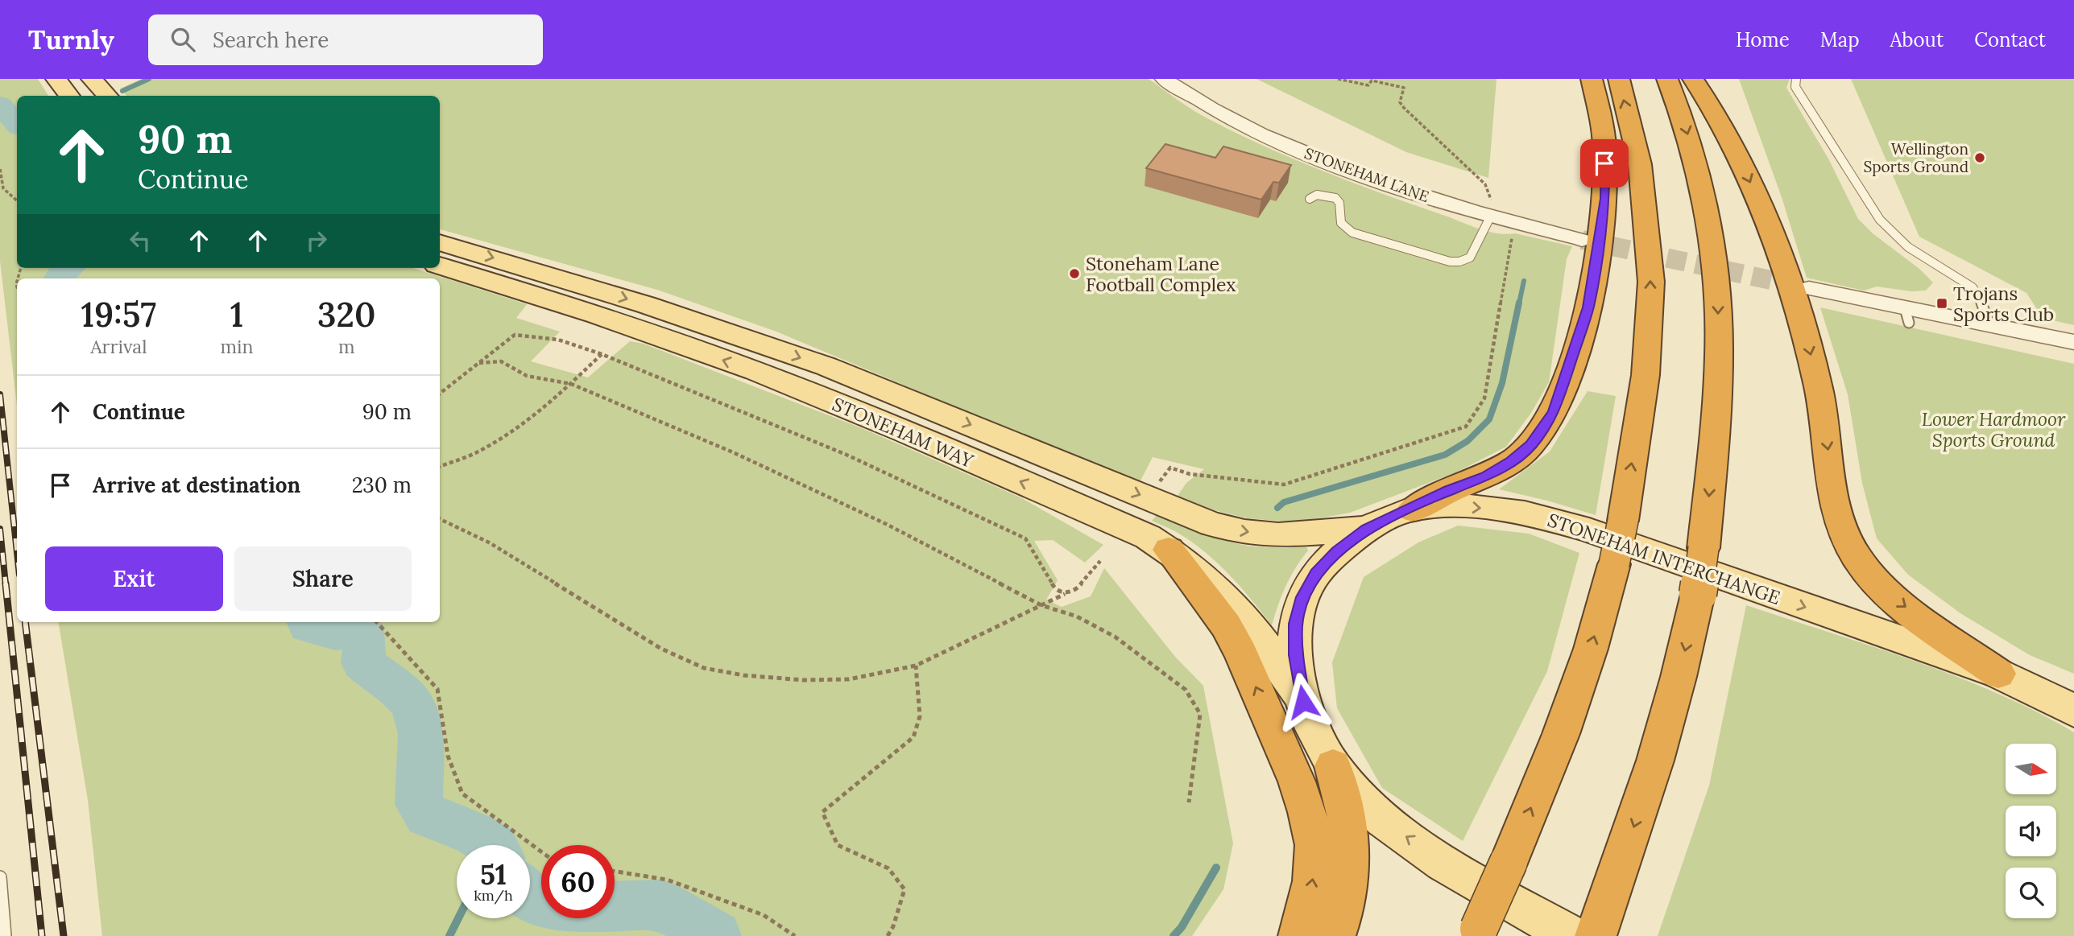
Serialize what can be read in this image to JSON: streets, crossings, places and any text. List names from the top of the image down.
{
  "streets": {
    "main road": ["STONEHAM WAY", "STONEHAM INTERCHANGE"],
    "street": ["STONEHAM LANE"]
  },
  "crossings": [
    ["STONEHAM WAY", "STONEHAM INTERCHANGE"]
  ],
  "parks": ["Lower Hardmoor Sports Ground"],
  "places": {
    "other": ["Wellington Sports Ground", "Stoneham Lane Football Complex"],
    "transit": ["Trojans Sports Club"]
  },
  "north": "right",
  "page": {
    "header": "Turnly",
    "search": "Search here",
    "nav": [
      "Home",
      "Map",
      "About",
      "Contact"
    ],
    "turn": ["90 m", "Continue"],
    "eta": [
      "19:57",
      "Arrival",
      "1",
      "min",
      "320",
      "m"
    ],
    "list": [
      {
        "name": "Continue",
        "value": "90 m"
      },
      {
        "name": "Arrive at destination",
        "value": "230 m"
      }
    ],
    "buttons": ["Exit", "Share"],
    "speed": "51 km/h",
    "limit": "60"
  }
}
